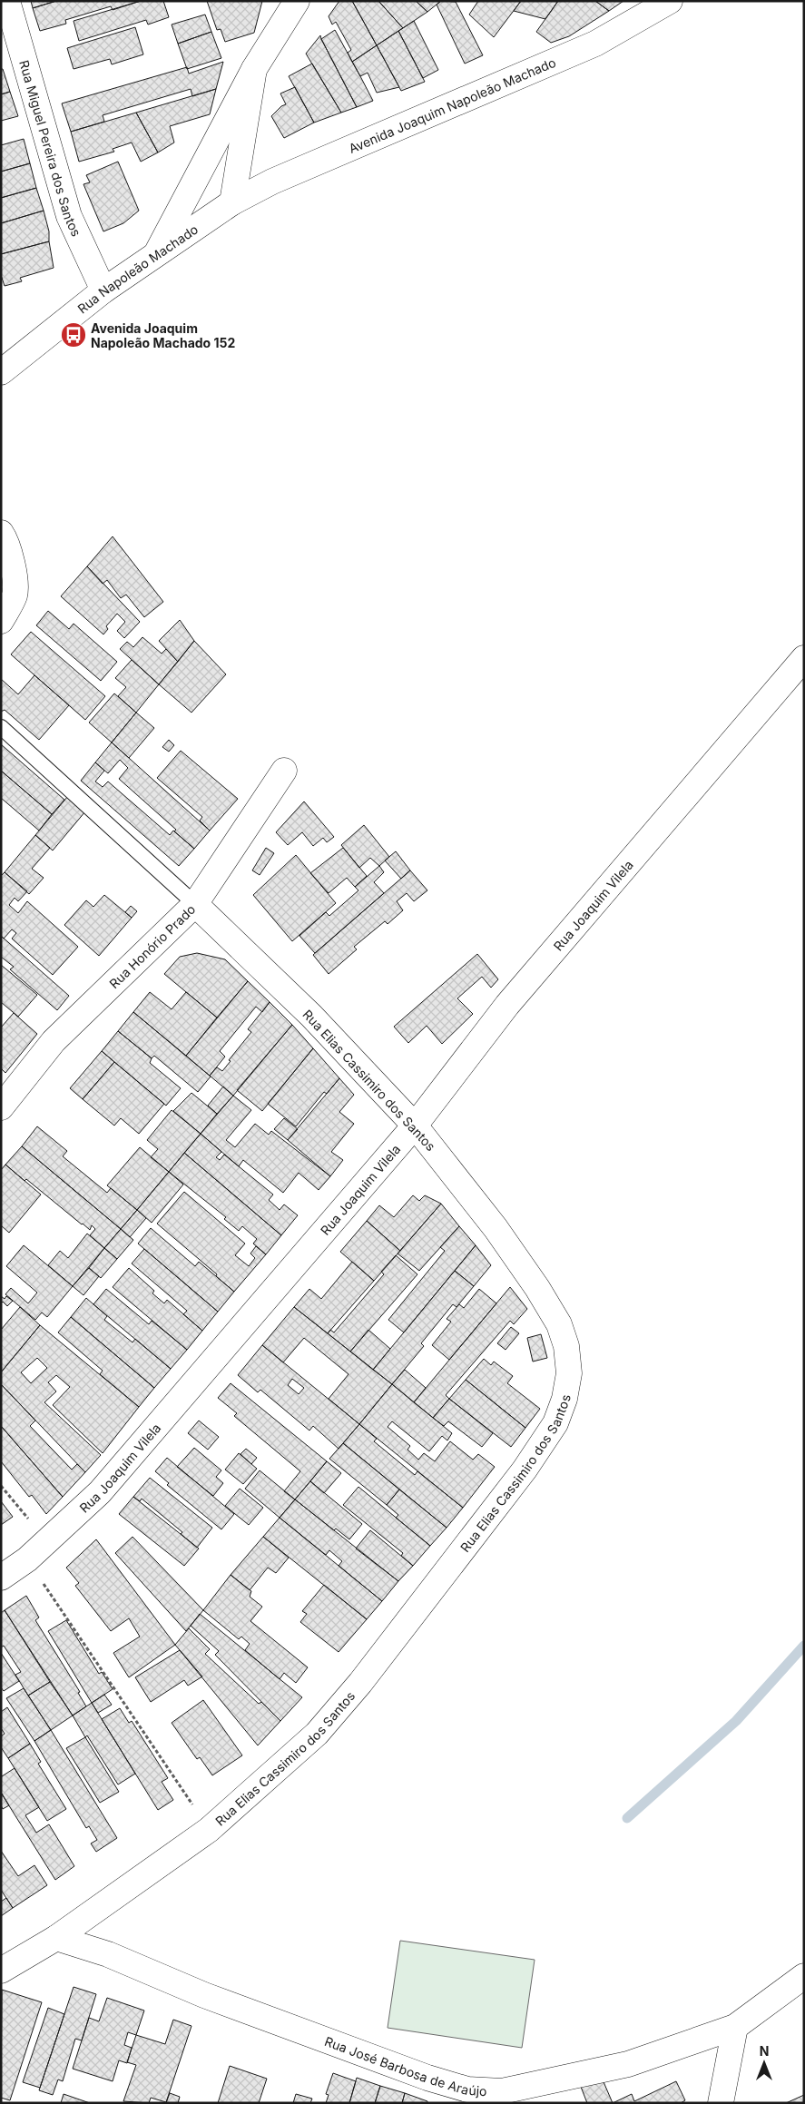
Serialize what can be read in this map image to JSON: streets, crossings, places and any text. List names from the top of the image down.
{
  "streets": {
    "street": [
      "Avenida Joaquim Napoleão Machado",
      "Rua Miguel Pereira dos Santos",
      "Rua Napoleão Machado",
      "Rua Joaquim Vilela",
      "Rua Honório Prado",
      "Rua Elias Cassimiro dos Santos",
      "Rua José Barbosa de Araújo"
    ]
  },
  "crossings": [
    ["Avenida Joaquim Napoleão Machado", "Rua Napoleão Machado"],
    ["Rua Miguel Pereira dos Santos", "Rua Napoleão Machado"],
    ["Rua Joaquim Vilela", "Rua Elias Cassimiro dos Santos"],
    ["Rua Honório Prado", "Rua Elias Cassimiro dos Santos"],
    ["Rua Elias Cassimiro dos Santos", "Rua José Barbosa de Araújo"]
  ],
  "places": {
    "bus stop": ["Avenida Joaquim Napoleão Machado 152"]
  },
  "north": "top"
}
